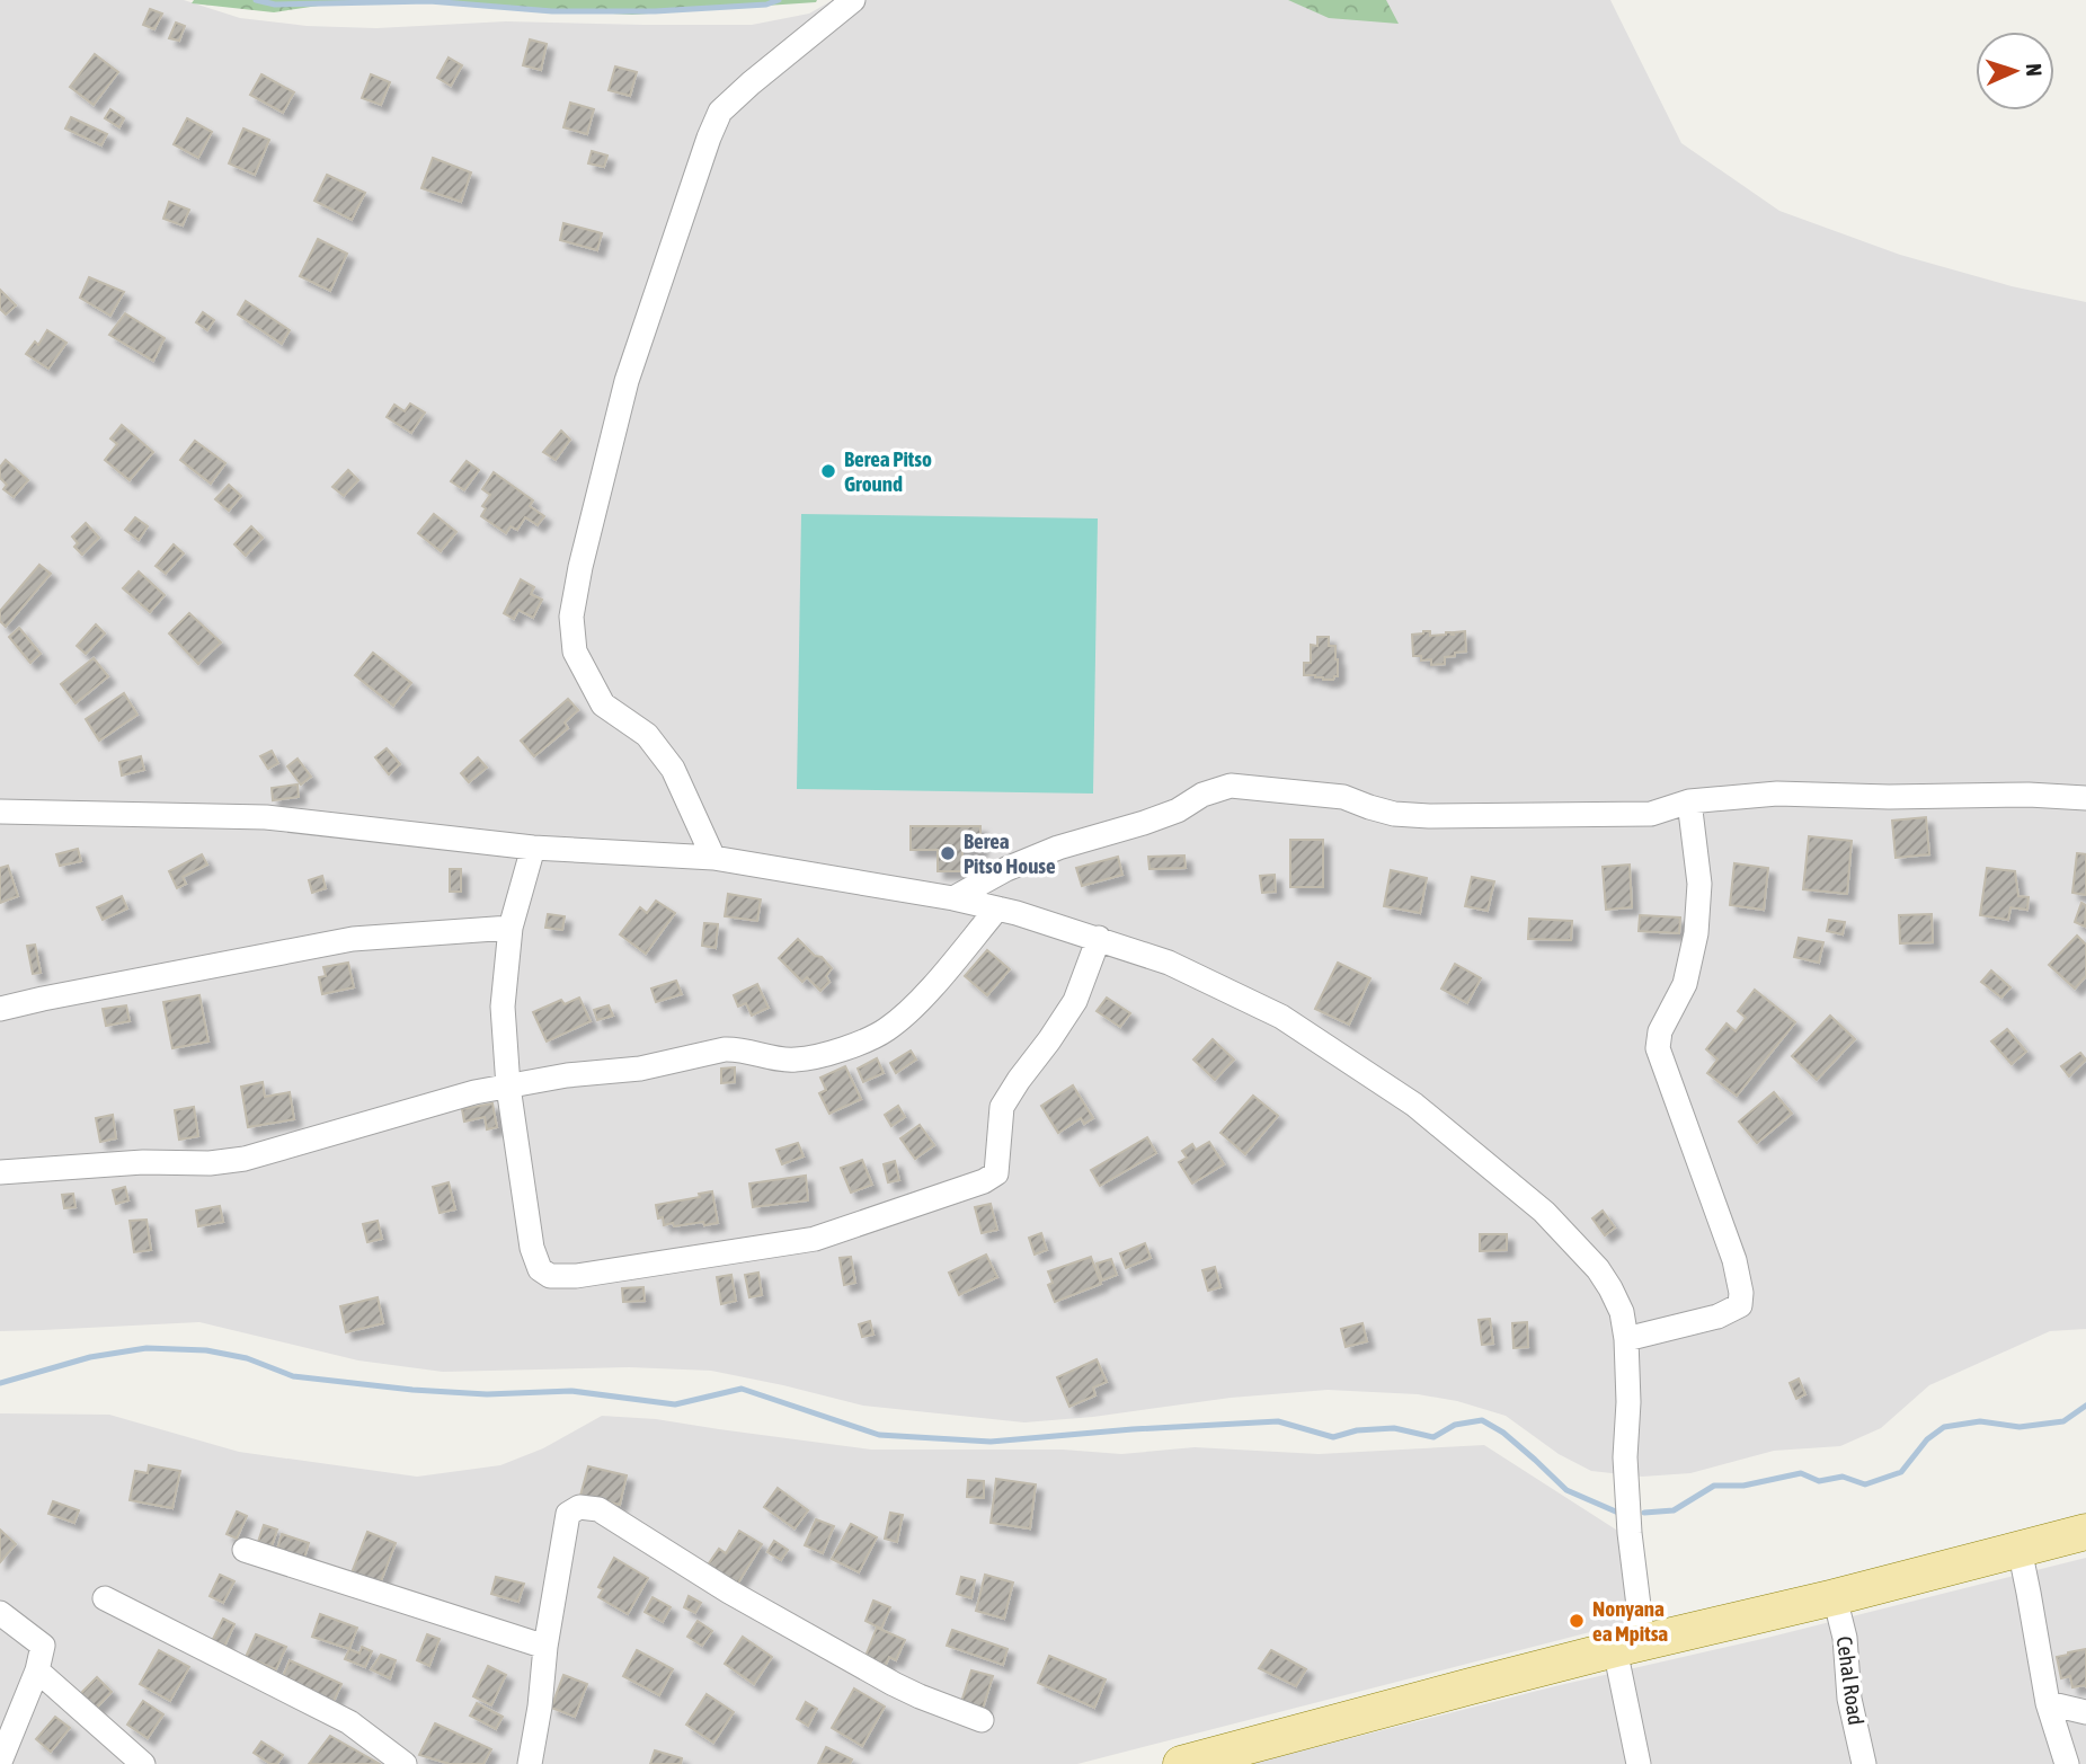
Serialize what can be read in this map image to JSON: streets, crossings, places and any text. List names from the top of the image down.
{
  "streets": {
    "street": ["Cehal Road"]
  },
  "places": ["Berea Pitso Ground", "Berea Pitso House", "Nonyana ea Mpitsa"],
  "north": "right"
}
